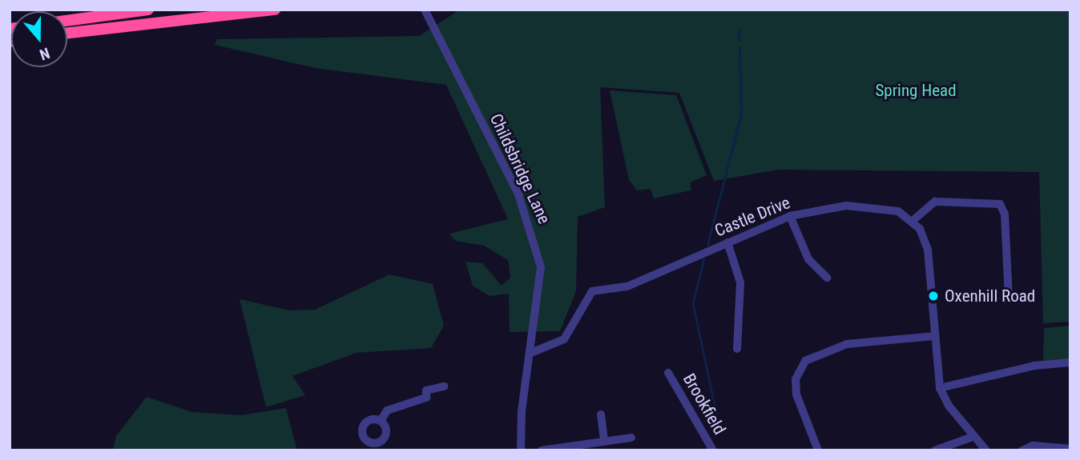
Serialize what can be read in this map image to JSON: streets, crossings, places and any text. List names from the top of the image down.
{
  "streets": {
    "street": ["Childsbridge Lane", "Castle Drive", "Brookfield"]
  },
  "crossings": [
    ["Childsbridge Lane", "Castle Drive"]
  ],
  "parks": ["Spring Head"],
  "places": ["Oxenhill Road"],
  "north": "bottom"
}
